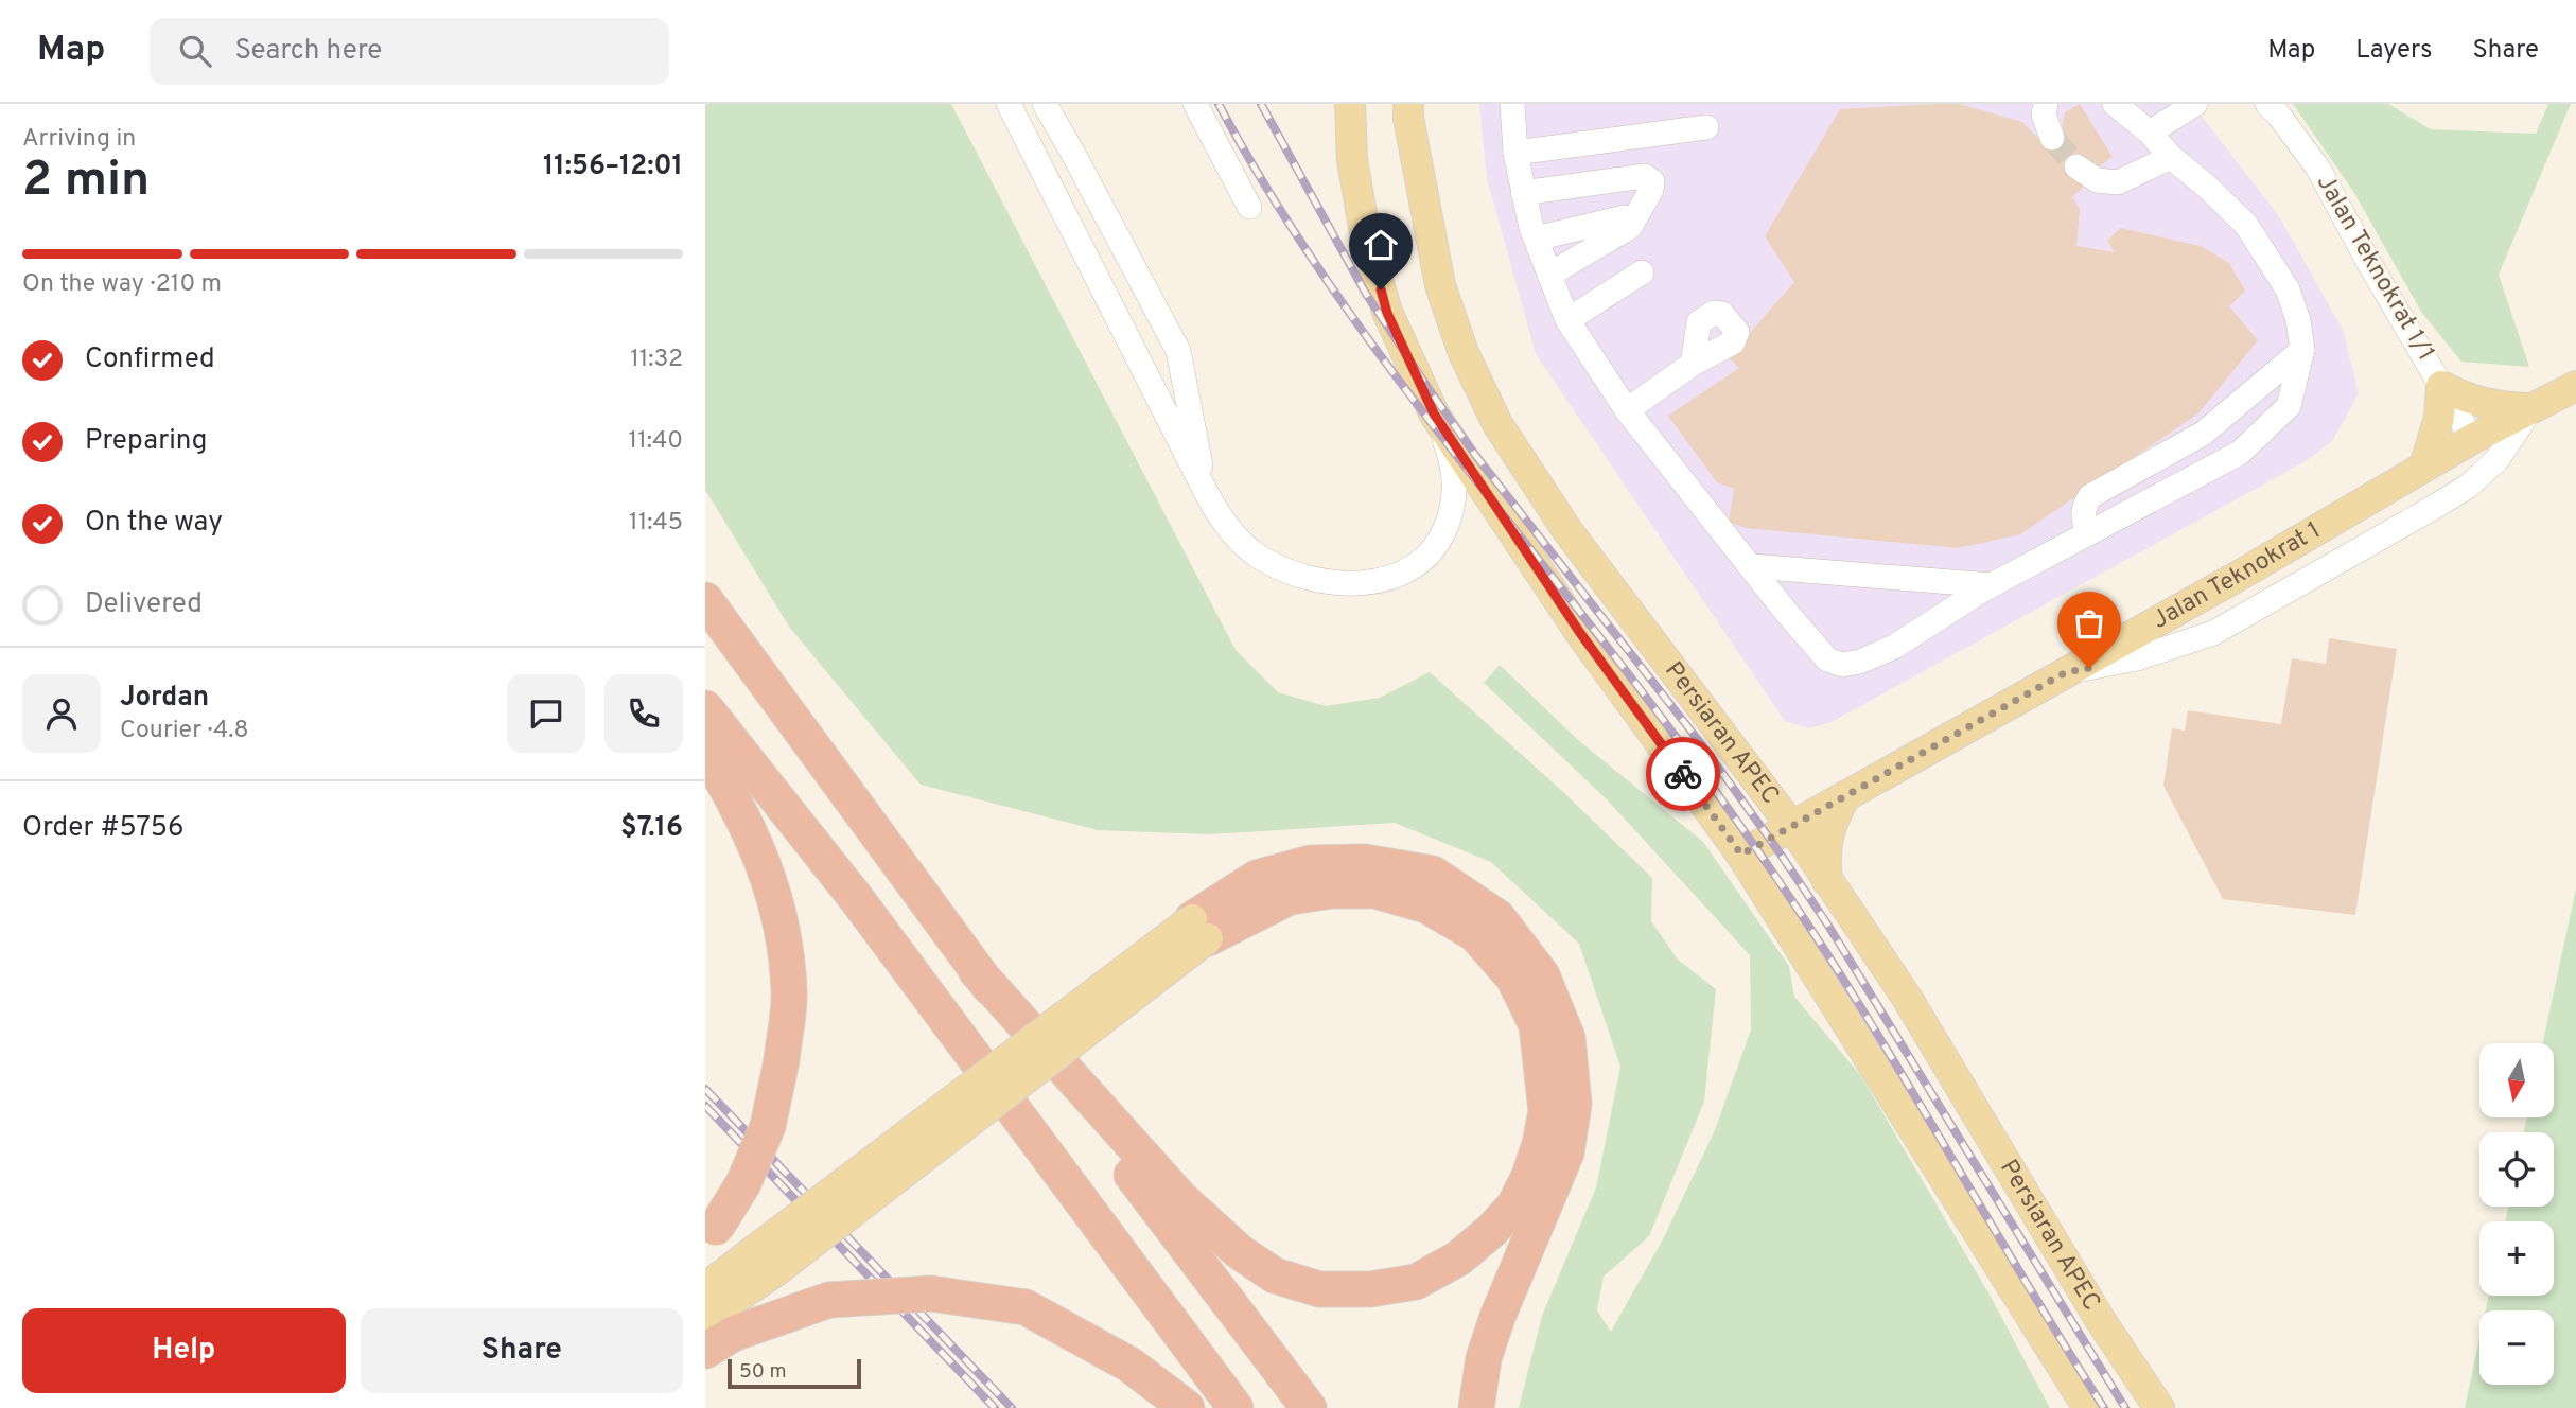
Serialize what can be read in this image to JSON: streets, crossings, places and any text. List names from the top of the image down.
{
  "streets": {
    "main road": ["Jalan Teknokrat 1", "Persiaran APEC"],
    "street": ["Jalan Teknokrat 1/1"]
  },
  "crossings": [
    ["Jalan Teknokrat 1/1", "Jalan Teknokrat 1"],
    ["Jalan Teknokrat 1", "Persiaran APEC"]
  ],
  "scale_bar": "50 m",
  "north": "bottom",
  "page": {
    "header": "Map",
    "search": "Search here",
    "nav": ["Map", "Layers", "Share"],
    "heading": ["2 min", "Arriving in", "11:56–12:01"],
    "panel": [
      "Jordan",
      "Courier · 4.8",
      "Order #5756",
      "$7.16"
    ],
    "bar": "On the way · 210 m",
    "list": [
      ["Confirmed", "11:32"],
      ["Preparing", "11:40"],
      ["On the way", "11:45"],
      "Delivered"
    ],
    "map_buttons": ["+", "−"],
    "buttons": ["Help", "Share"],
    "scale": "50 m"
  }
}
